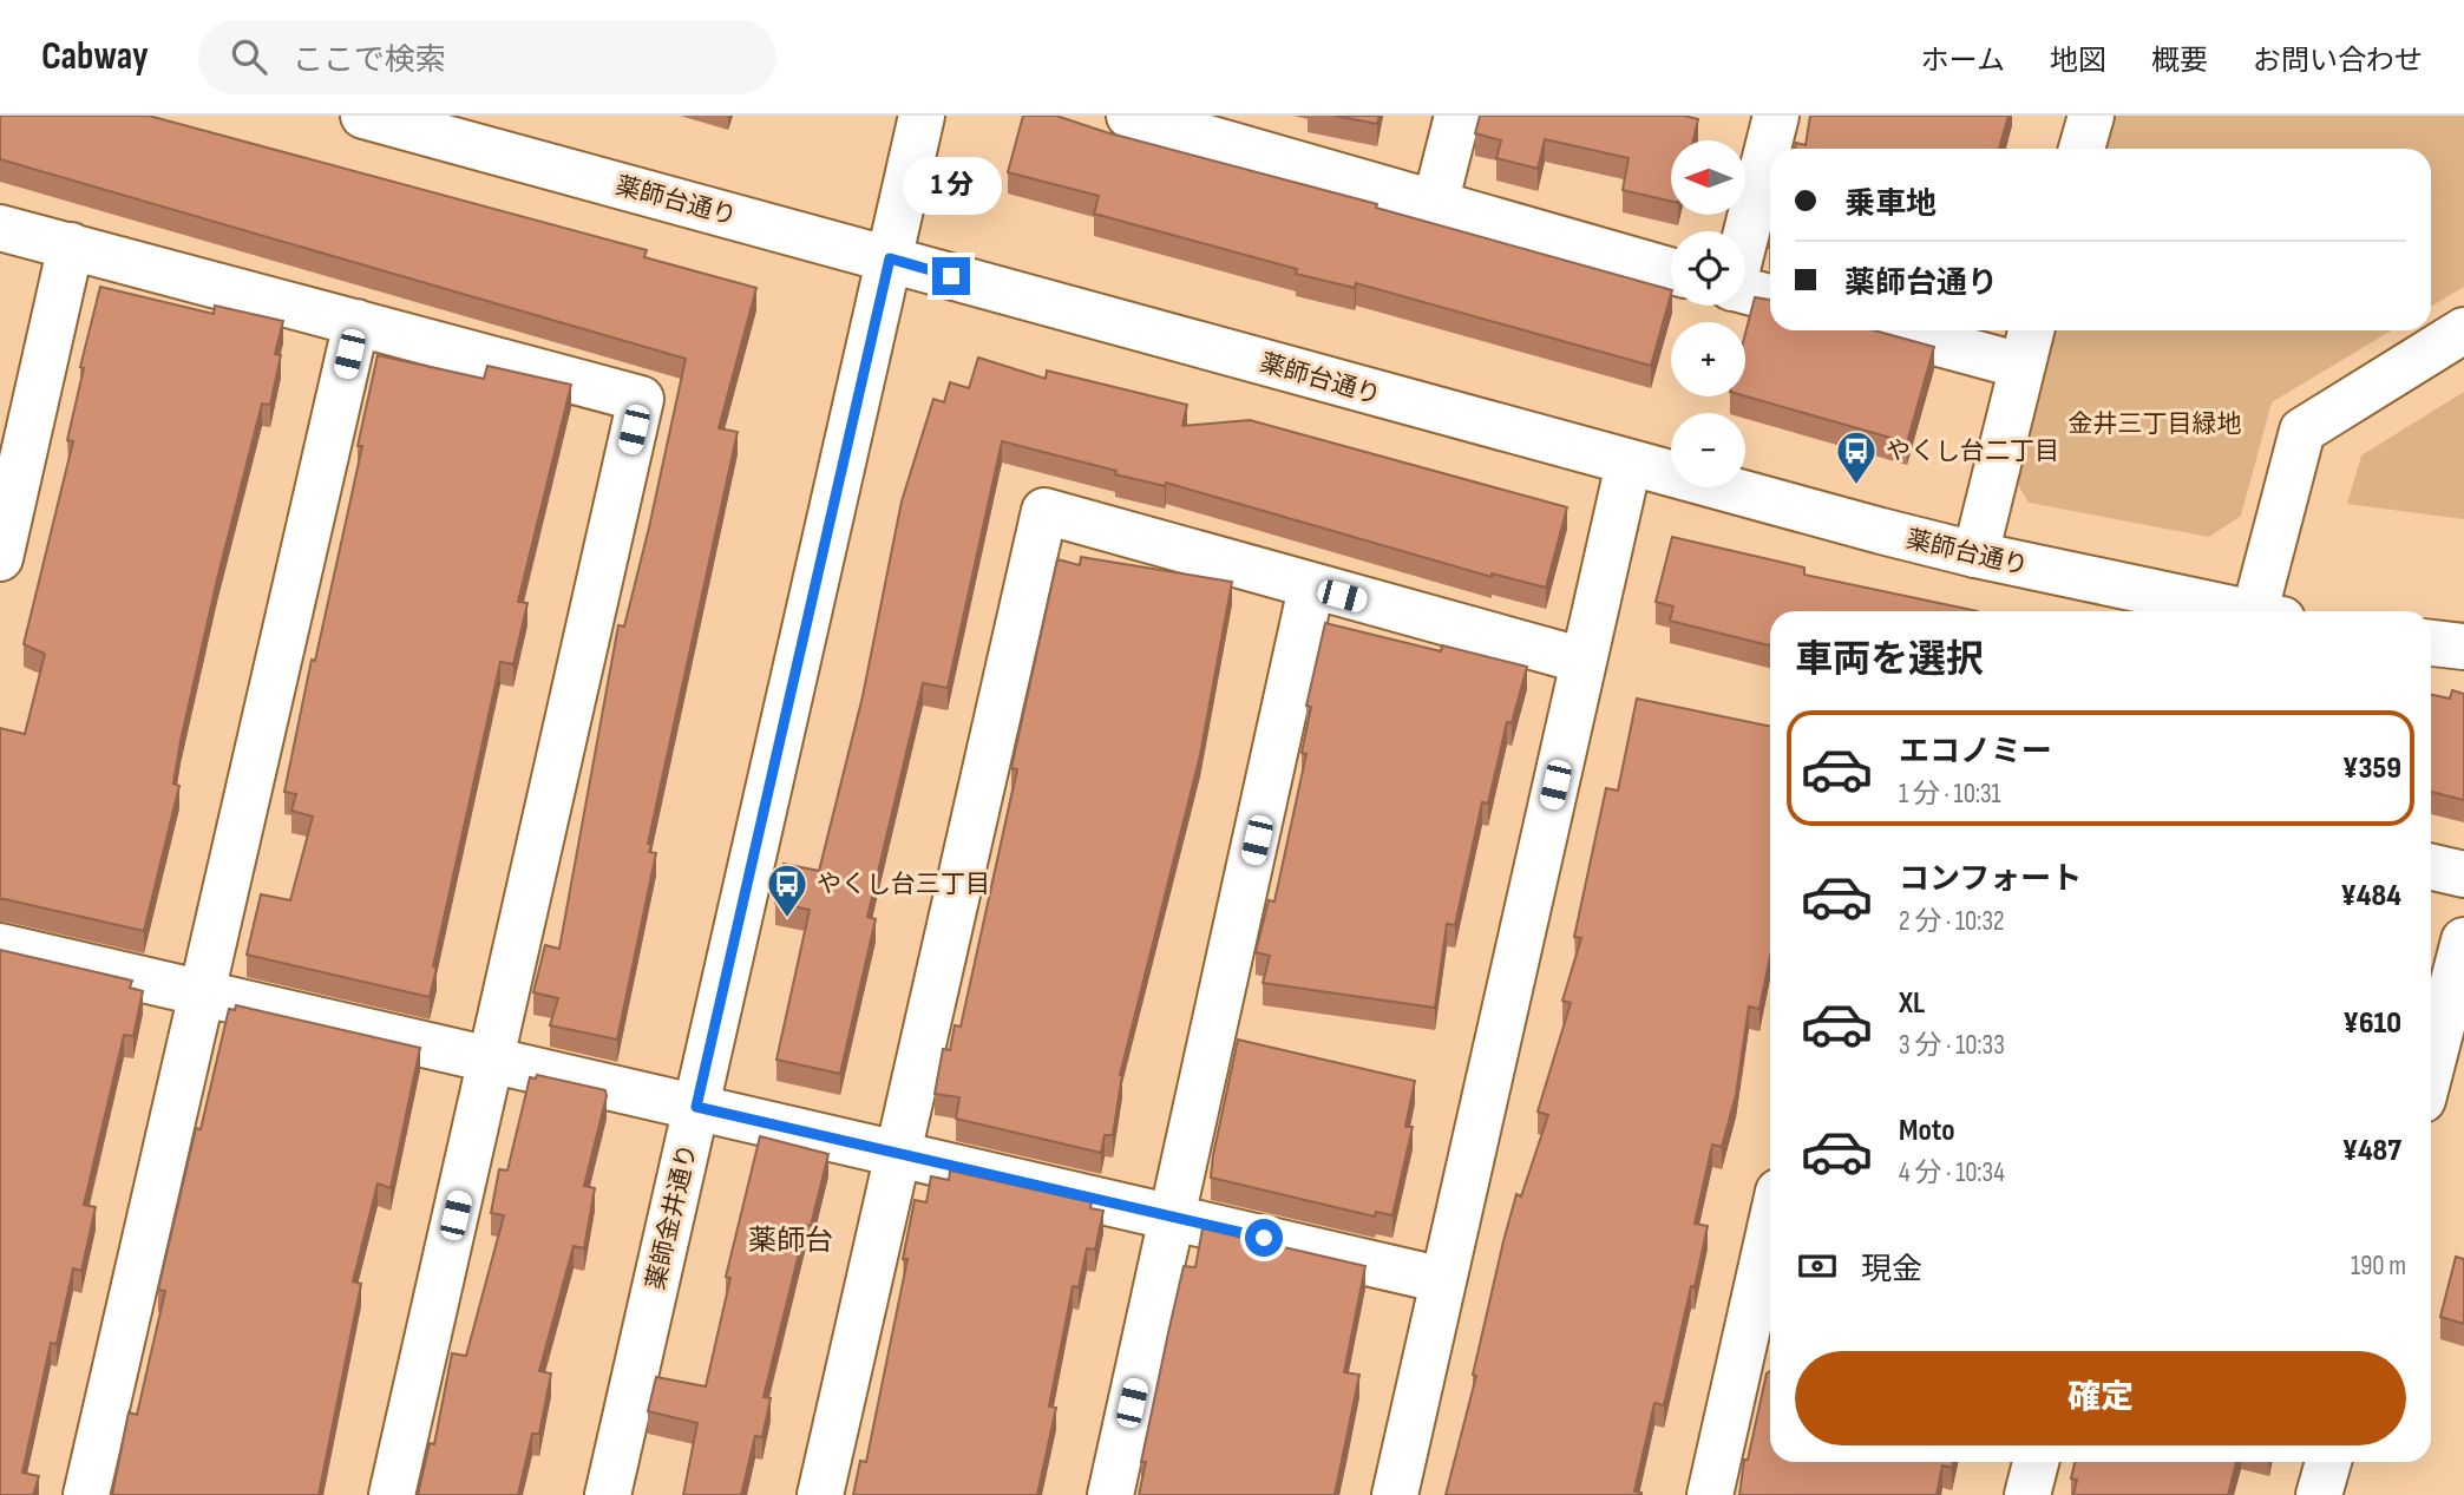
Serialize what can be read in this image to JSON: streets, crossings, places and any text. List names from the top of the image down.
{
  "streets": {
    "street": ["薬師台通り", "薬師金井通り"]
  },
  "crossings": [
    ["薬師台通り", "薬師金井通り"]
  ],
  "districts": ["薬師台"],
  "parks": ["金井三丁目緑地"],
  "places": {
    "bus stop": ["やくし台二丁目", "やくし台三丁目"]
  },
  "north": "left",
  "page": {
    "header": "Cabway",
    "search": "ここで検索",
    "nav": [
      "ホーム",
      "地図",
      "概要",
      "お問い合わせ"
    ],
    "map_buttons": ["+", "−"],
    "banner": ["乗車地", "薬師台通り"],
    "bubble": "1 分",
    "heading": "車両を選択",
    "list": [
      {
        "name": "エコノミー",
        "note": "1 分 · 10:31",
        "value": "¥359"
      },
      {
        "name": "コンフォート",
        "note": "2 分 · 10:32",
        "value": "¥484"
      },
      {
        "name": "XL",
        "note": "3 分 · 10:33",
        "value": "¥610"
      },
      {
        "name": "Moto",
        "note": "4 分 · 10:34",
        "value": "¥487"
      }
    ],
    "pay": ["現金", "190 m"],
    "buttons": "確定"
  }
}
